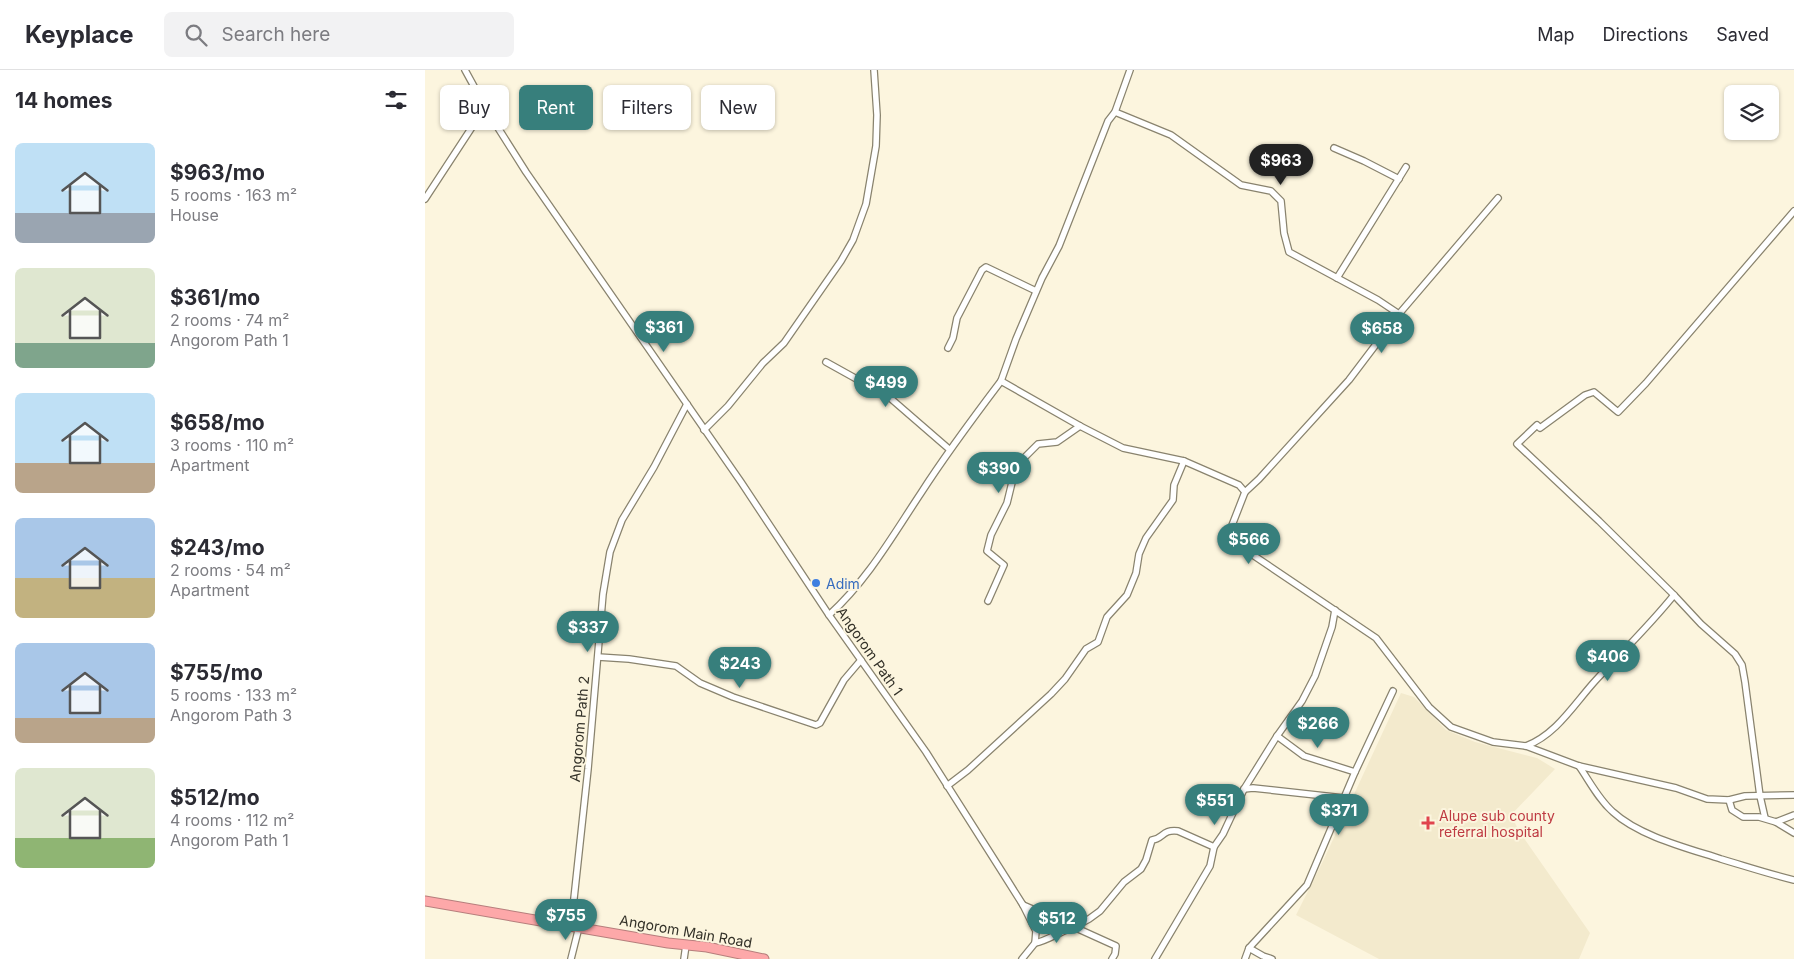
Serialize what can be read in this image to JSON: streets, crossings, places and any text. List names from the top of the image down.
{
  "streets": {
    "highway": ["Angorom Main Road"],
    "street": ["Angorom Path 1", "Angorom Path 2"]
  },
  "crossings": [
    ["Angorom Path 1", "Angorom Path 2"],
    ["Angorom Path 2", "Angorom Main Road"]
  ],
  "places": {
    "other": ["Adim"],
    "health": ["Alupe sub county referral hospital"]
  },
  "page": {
    "header": "Keyplace",
    "search": "Search here",
    "nav": ["Map", "Directions", "Saved"],
    "heading": "14 homes",
    "chip": [
      "Buy",
      "Rent",
      "Filters",
      "New"
    ],
    "list": [
      {
        "name": "$963/mo",
        "note": "5 rooms · 163 m² · House"
      },
      {
        "name": "$361/mo",
        "note": "2 rooms · 74 m² · Angorom Path 1"
      },
      {
        "name": "$658/mo",
        "note": "3 rooms · 110 m² · Apartment"
      },
      {
        "name": "$243/mo",
        "note": "2 rooms · 54 m² · Apartment"
      },
      {
        "name": "$755/mo",
        "note": "5 rooms · 133 m² · Angorom Path 3"
      },
      {
        "name": "$512/mo",
        "note": "4 rooms · 112 m² · Angorom Path 1"
      }
    ],
    "price": [
      "$963",
      "$361",
      "$658",
      "$499",
      "$390",
      "$566",
      "$337",
      "$406",
      "$243",
      "$266",
      "$551",
      "$371",
      "$755",
      "$512"
    ]
  }
}
